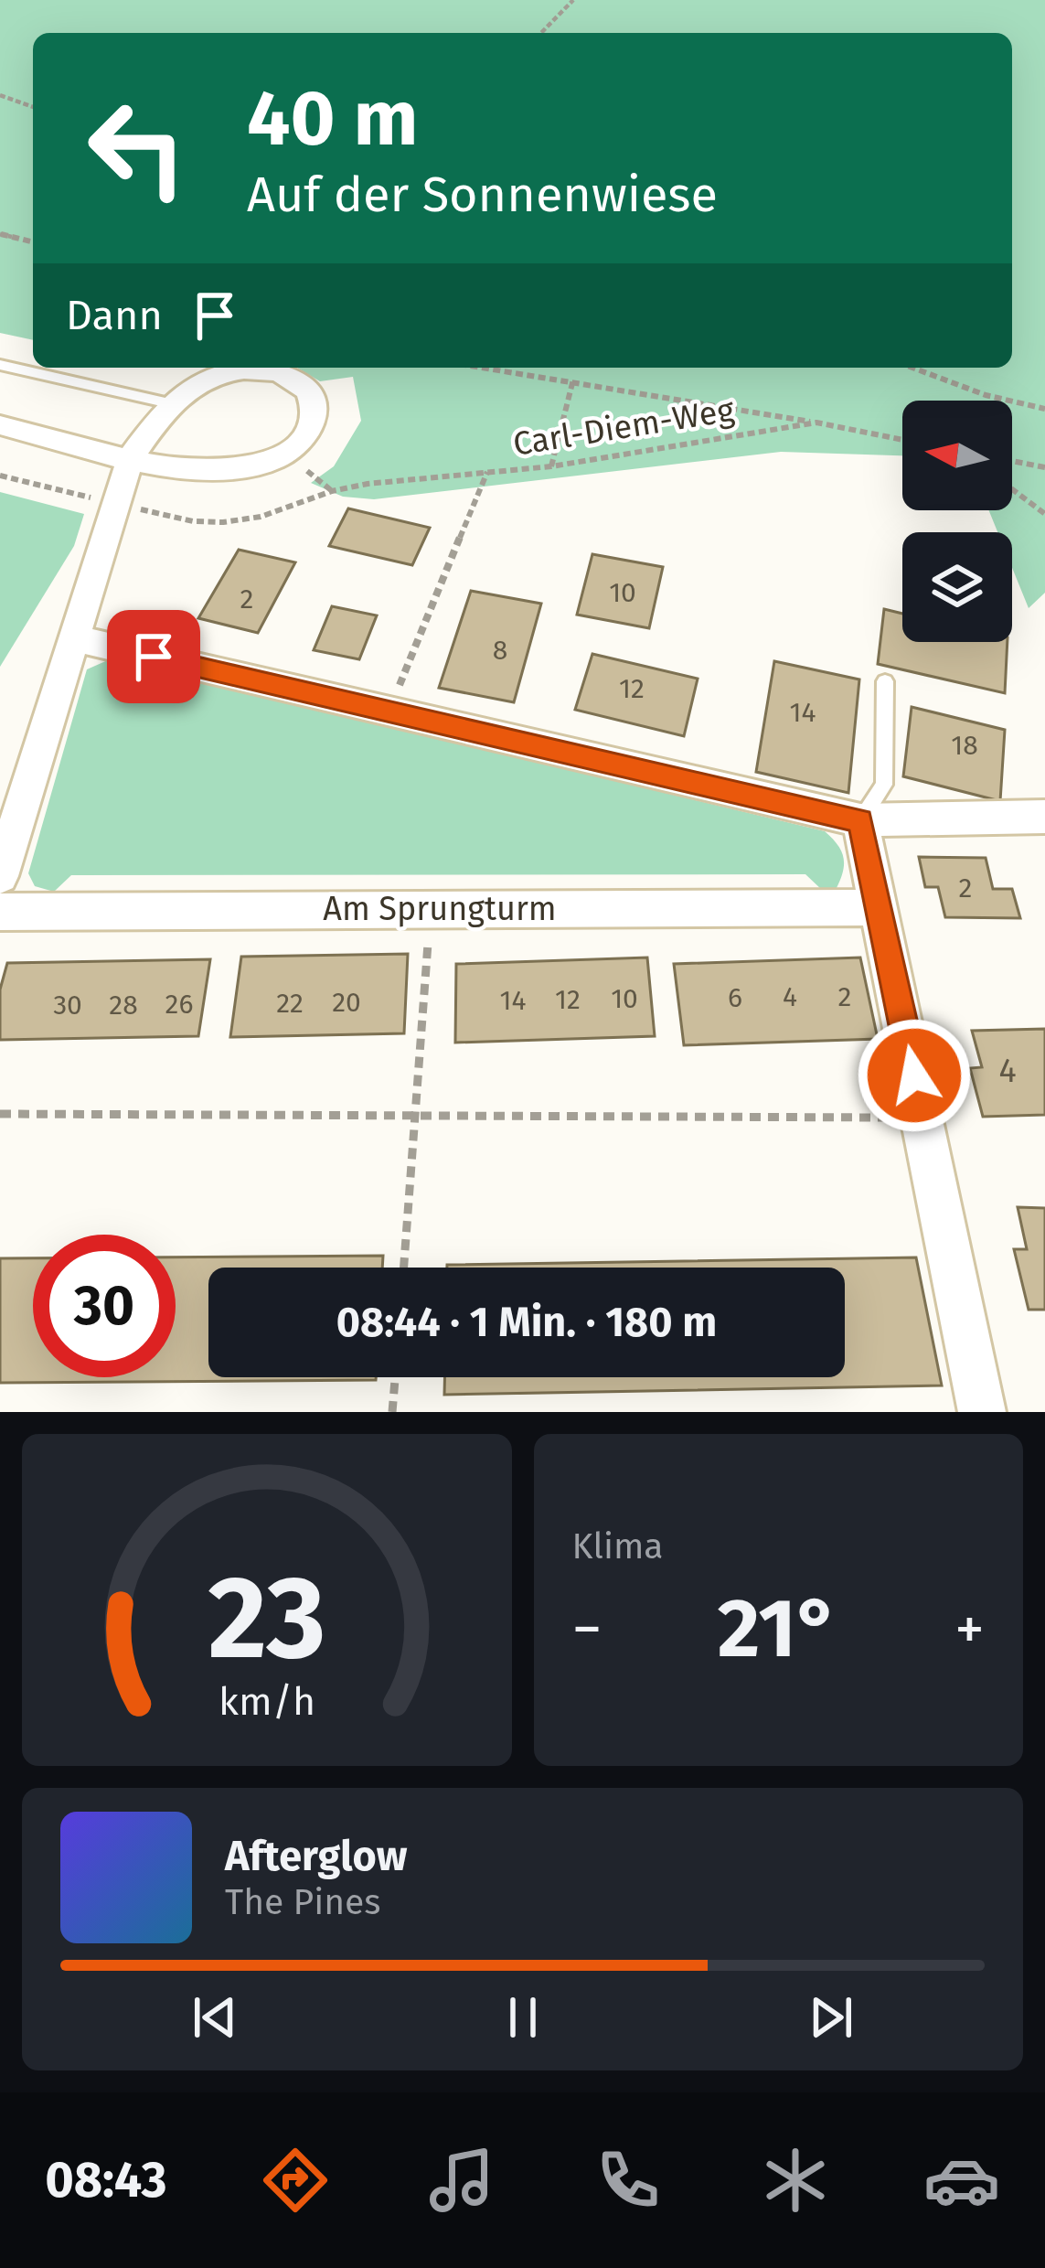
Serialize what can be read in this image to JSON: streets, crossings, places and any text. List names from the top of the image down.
{
  "streets": {
    "street": ["Am Sprungturm"],
    "path": ["Carl-Diem-Weg"]
  },
  "house_numbers": [
    "10",
    "2",
    "8",
    "12",
    "14",
    "18",
    "2",
    "4",
    "2",
    "6",
    "10",
    "12",
    "14",
    "20",
    "22",
    "26",
    "30",
    "28",
    "4"
  ],
  "north": "left",
  "page": {
    "turn": ["40 m", "Auf der Sonnenwiese"],
    "then": "Dann",
    "limit": "30",
    "trip": "08:44 · 1 Min. · 180 m",
    "tile": "Klima",
    "heat": ["−", "21°", "+"],
    "song": ["Afterglow", "The Pines"],
    "tabs": "08:43",
    "gauge": ["23", "km/h"]
  }
}
